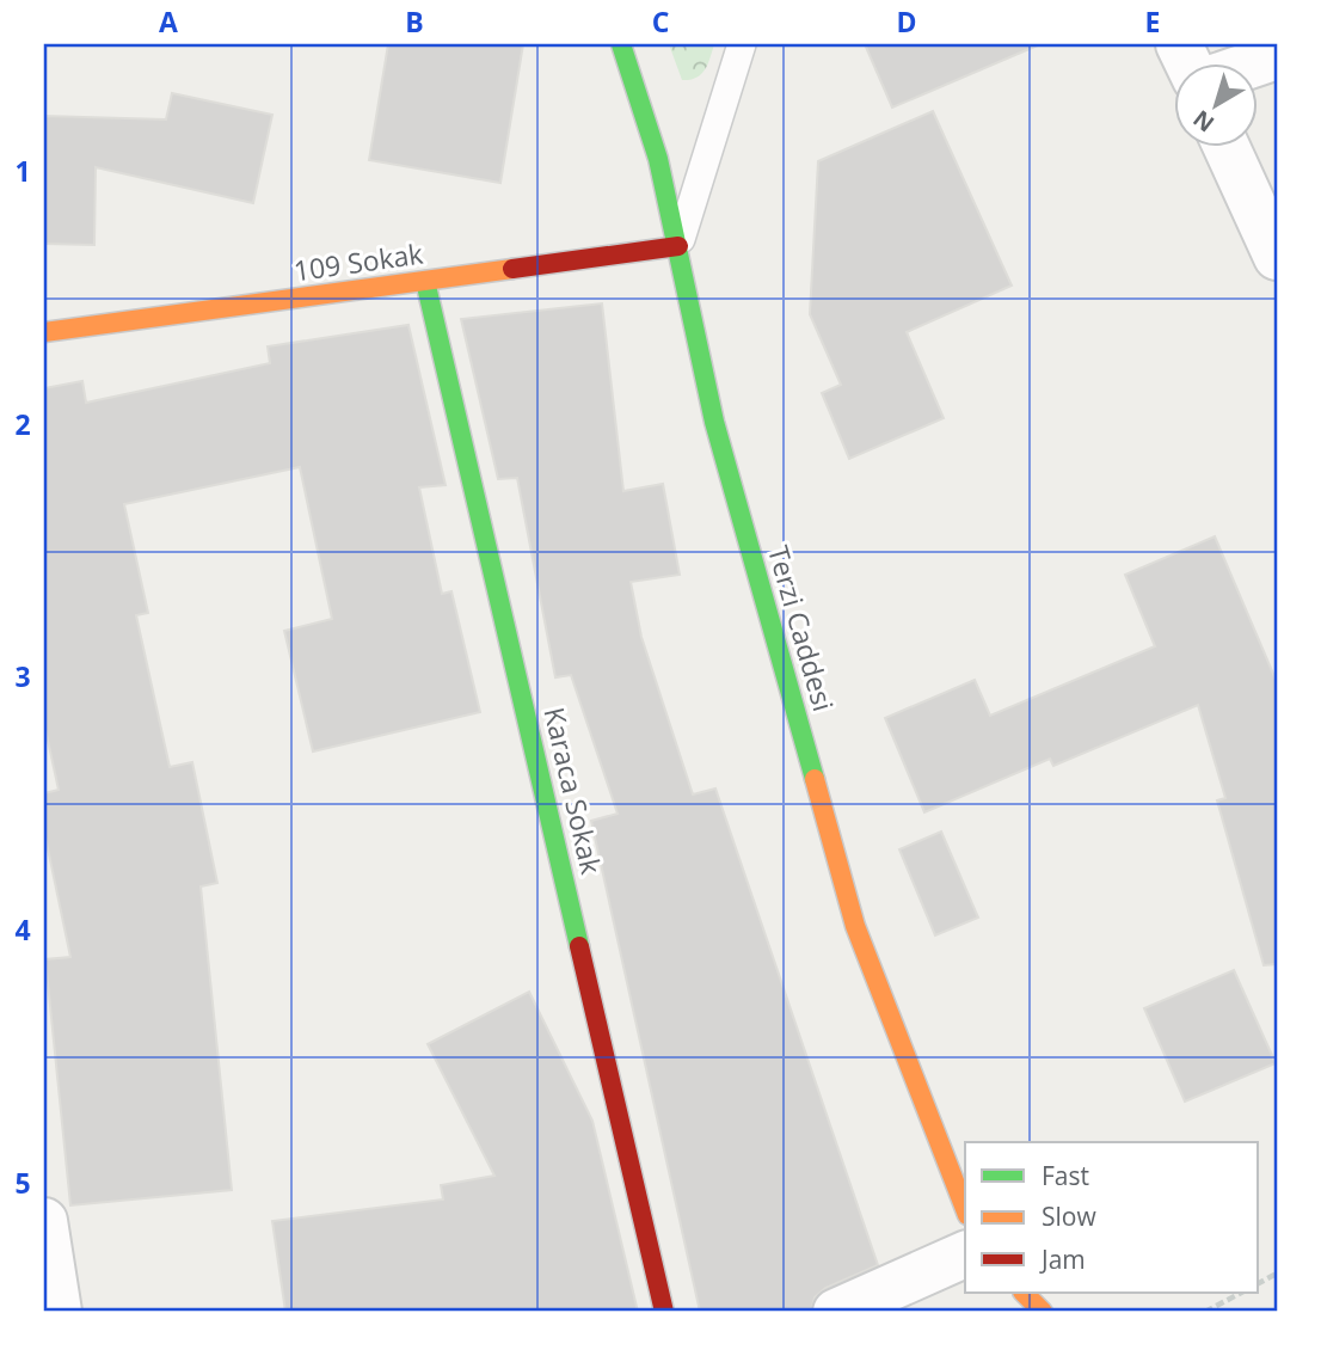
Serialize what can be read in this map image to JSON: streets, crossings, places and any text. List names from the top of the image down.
{
  "streets": {
    "street": ["109 Sokak", "Terzi Caddesi", "Karaca Sokak"]
  },
  "crossings": [
    ["109 Sokak", "Terzi Caddesi"],
    ["109 Sokak", "Karaca Sokak"]
  ],
  "legend": ["Fast", "Slow", "Jam"],
  "north": "bottom left",
  "grid": {
    "columns": [
      "A",
      "B",
      "C",
      "D",
      "E"
    ],
    "rows": [
      "1",
      "2",
      "3",
      "4",
      "5"
    ]
  }
}
